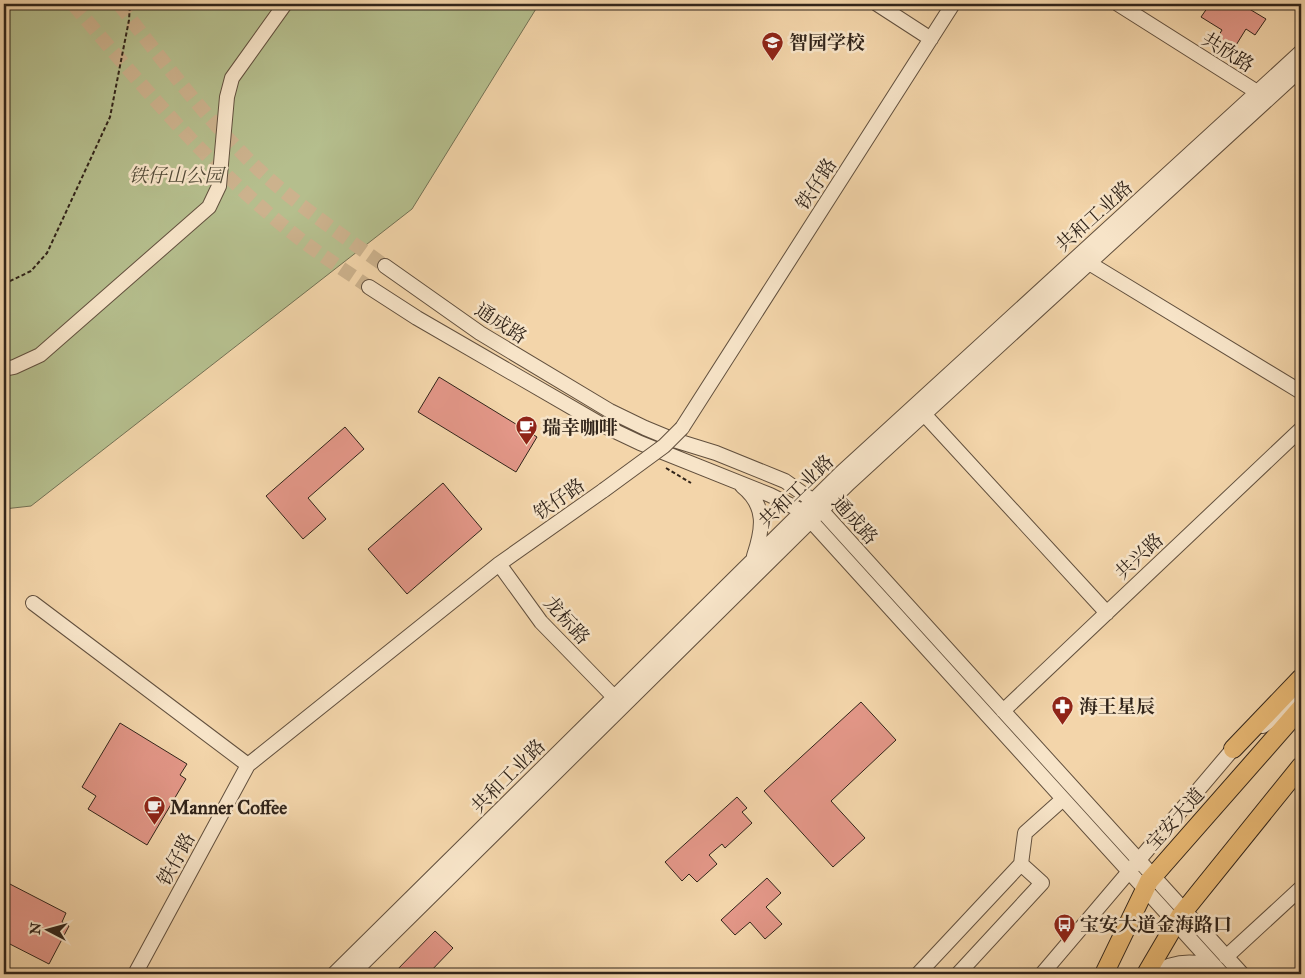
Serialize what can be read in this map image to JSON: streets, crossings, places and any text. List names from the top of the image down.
{
  "streets": {
    "main road": ["宝安大道"],
    "street": [
      "共欣路",
      "铁仔路",
      "共和工业路",
      "通成路",
      "共兴路",
      "龙标路"
    ]
  },
  "crossings": [
    ["共欣路", "共和工业路"],
    ["铁仔路", "龙标路"],
    ["共和工业路", "通成路"],
    ["共和工业路", "龙标路"],
    ["通成路", "共兴路"],
    ["通成路", "宝安大道"]
  ],
  "parks": ["铁仔山公园"],
  "places": {
    "school or university": ["智园学校"],
    "cafe": ["瑞幸咖啡", "Manner Coffee"],
    "pharmacy": ["海王星辰"],
    "bus stop": ["宝安大道金海路口"]
  },
  "north": "left"
}
